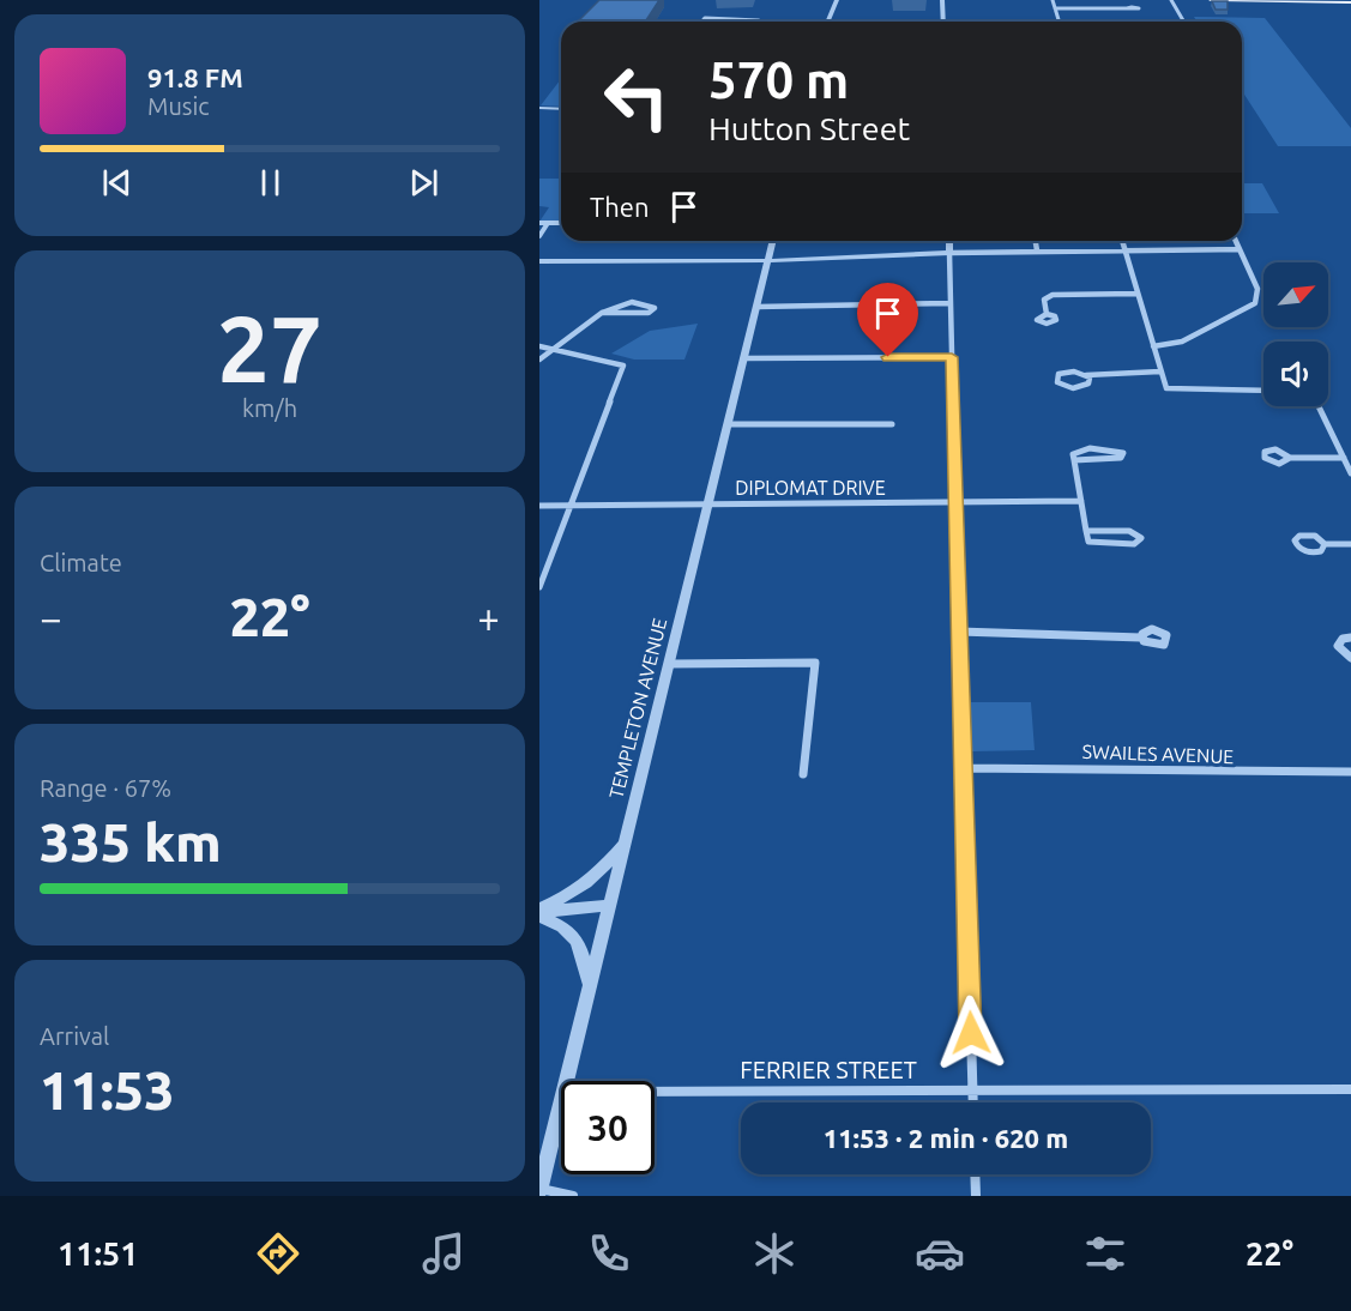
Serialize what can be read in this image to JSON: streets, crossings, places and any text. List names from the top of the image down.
{
  "streets": {
    "street": [
      "DIPLOMAT DRIVE",
      "TEMPLETON AVENUE",
      "SWAILES AVENUE",
      "FERRIER STREET"
    ]
  },
  "crossings": [
    ["DIPLOMAT DRIVE", "TEMPLETON AVENUE"]
  ],
  "north": "top right",
  "page": {
    "turn": ["570 m", "Hutton Street"],
    "song": ["91.8 FM", "Music"],
    "then": "Then",
    "tile": [
      ["27", "km/h"],
      "Climate",
      ["Range · 67%", "335 km"],
      ["Arrival", "11:53"]
    ],
    "heat": ["−", "22°", "+"],
    "limit": "30",
    "trip": "11:53 · 2 min · 620 m",
    "tabs": ["11:51", "22°"]
  }
}
